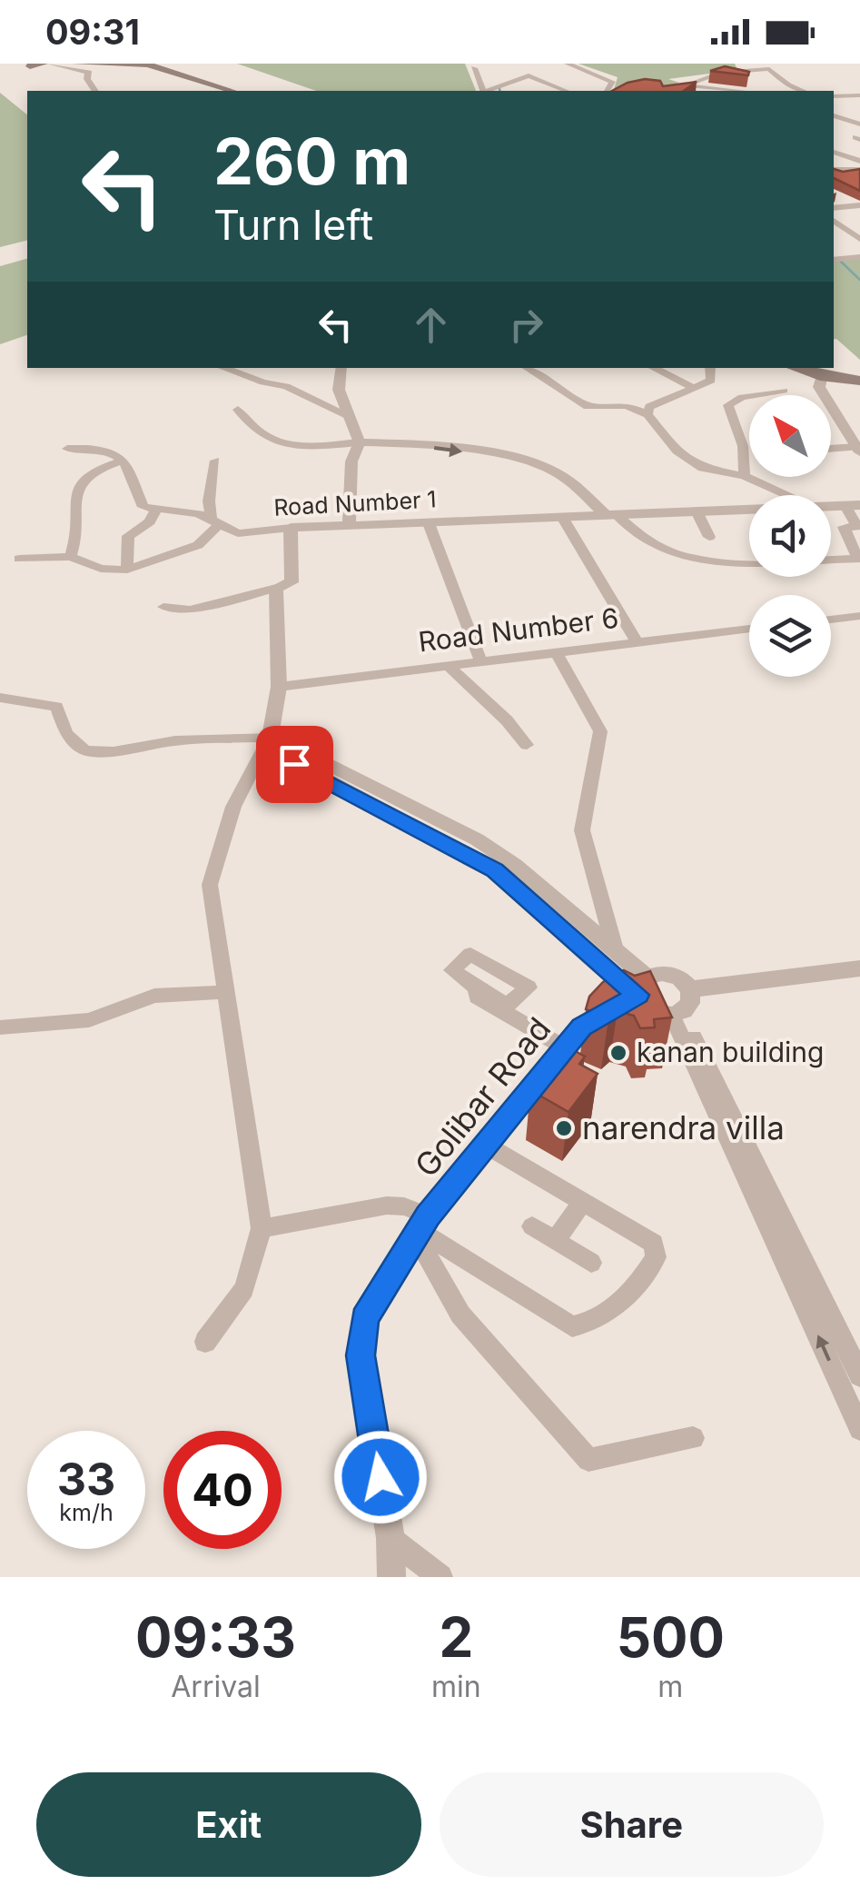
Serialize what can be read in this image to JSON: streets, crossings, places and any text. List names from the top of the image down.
{
  "streets": {
    "street": ["Road Number 1", "Road Number 6", "Golibar Road"]
  },
  "places": ["kanan building", "narendra villa"],
  "north": "top left",
  "page": {
    "status": "09:31",
    "turn": ["260 m", "Turn left"],
    "speed": "33 km/h",
    "limit": "40",
    "eta": [
      "09:33",
      "Arrival",
      "2",
      "min",
      "500",
      "m"
    ],
    "buttons": ["Exit", "Share"]
  }
}
